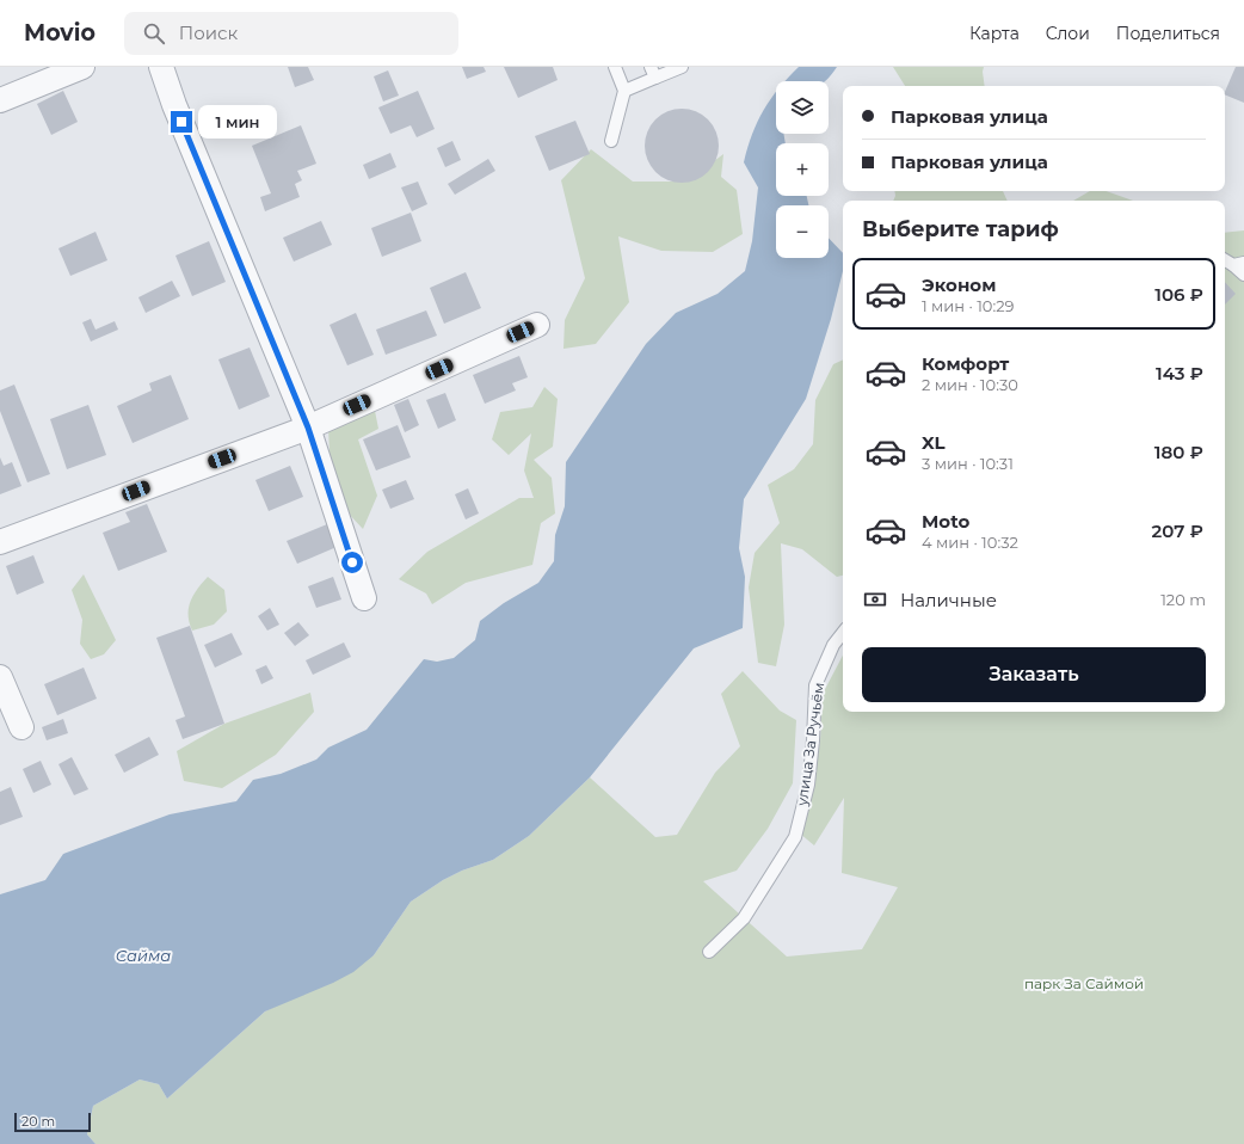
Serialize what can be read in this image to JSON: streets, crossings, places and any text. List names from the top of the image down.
{
  "streets": {
    "lane": ["улица За Ручьём"]
  },
  "water": ["Сайма"],
  "parks": ["парк За Саймой"],
  "scale_bar": "20 m",
  "page": {
    "header": "Movio",
    "search": "Поиск",
    "nav": ["Карта", "Слои", "Поделиться"],
    "map_buttons": ["+", "−"],
    "banner": ["Парковая улица", "Парковая улица"],
    "bubble": "1 мин",
    "heading": "Выберите тариф",
    "list": [
      {
        "name": "Эконом",
        "note": "1 мин · 10:29",
        "value": "106 ₽"
      },
      {
        "name": "Комфорт",
        "note": "2 мин · 10:30",
        "value": "143 ₽"
      },
      {
        "name": "XL",
        "note": "3 мин · 10:31",
        "value": "180 ₽"
      },
      {
        "name": "Moto",
        "note": "4 мин · 10:32",
        "value": "207 ₽"
      }
    ],
    "pay": ["Наличные", "120 m"],
    "buttons": "Заказать",
    "scale": "20 m"
  }
}
